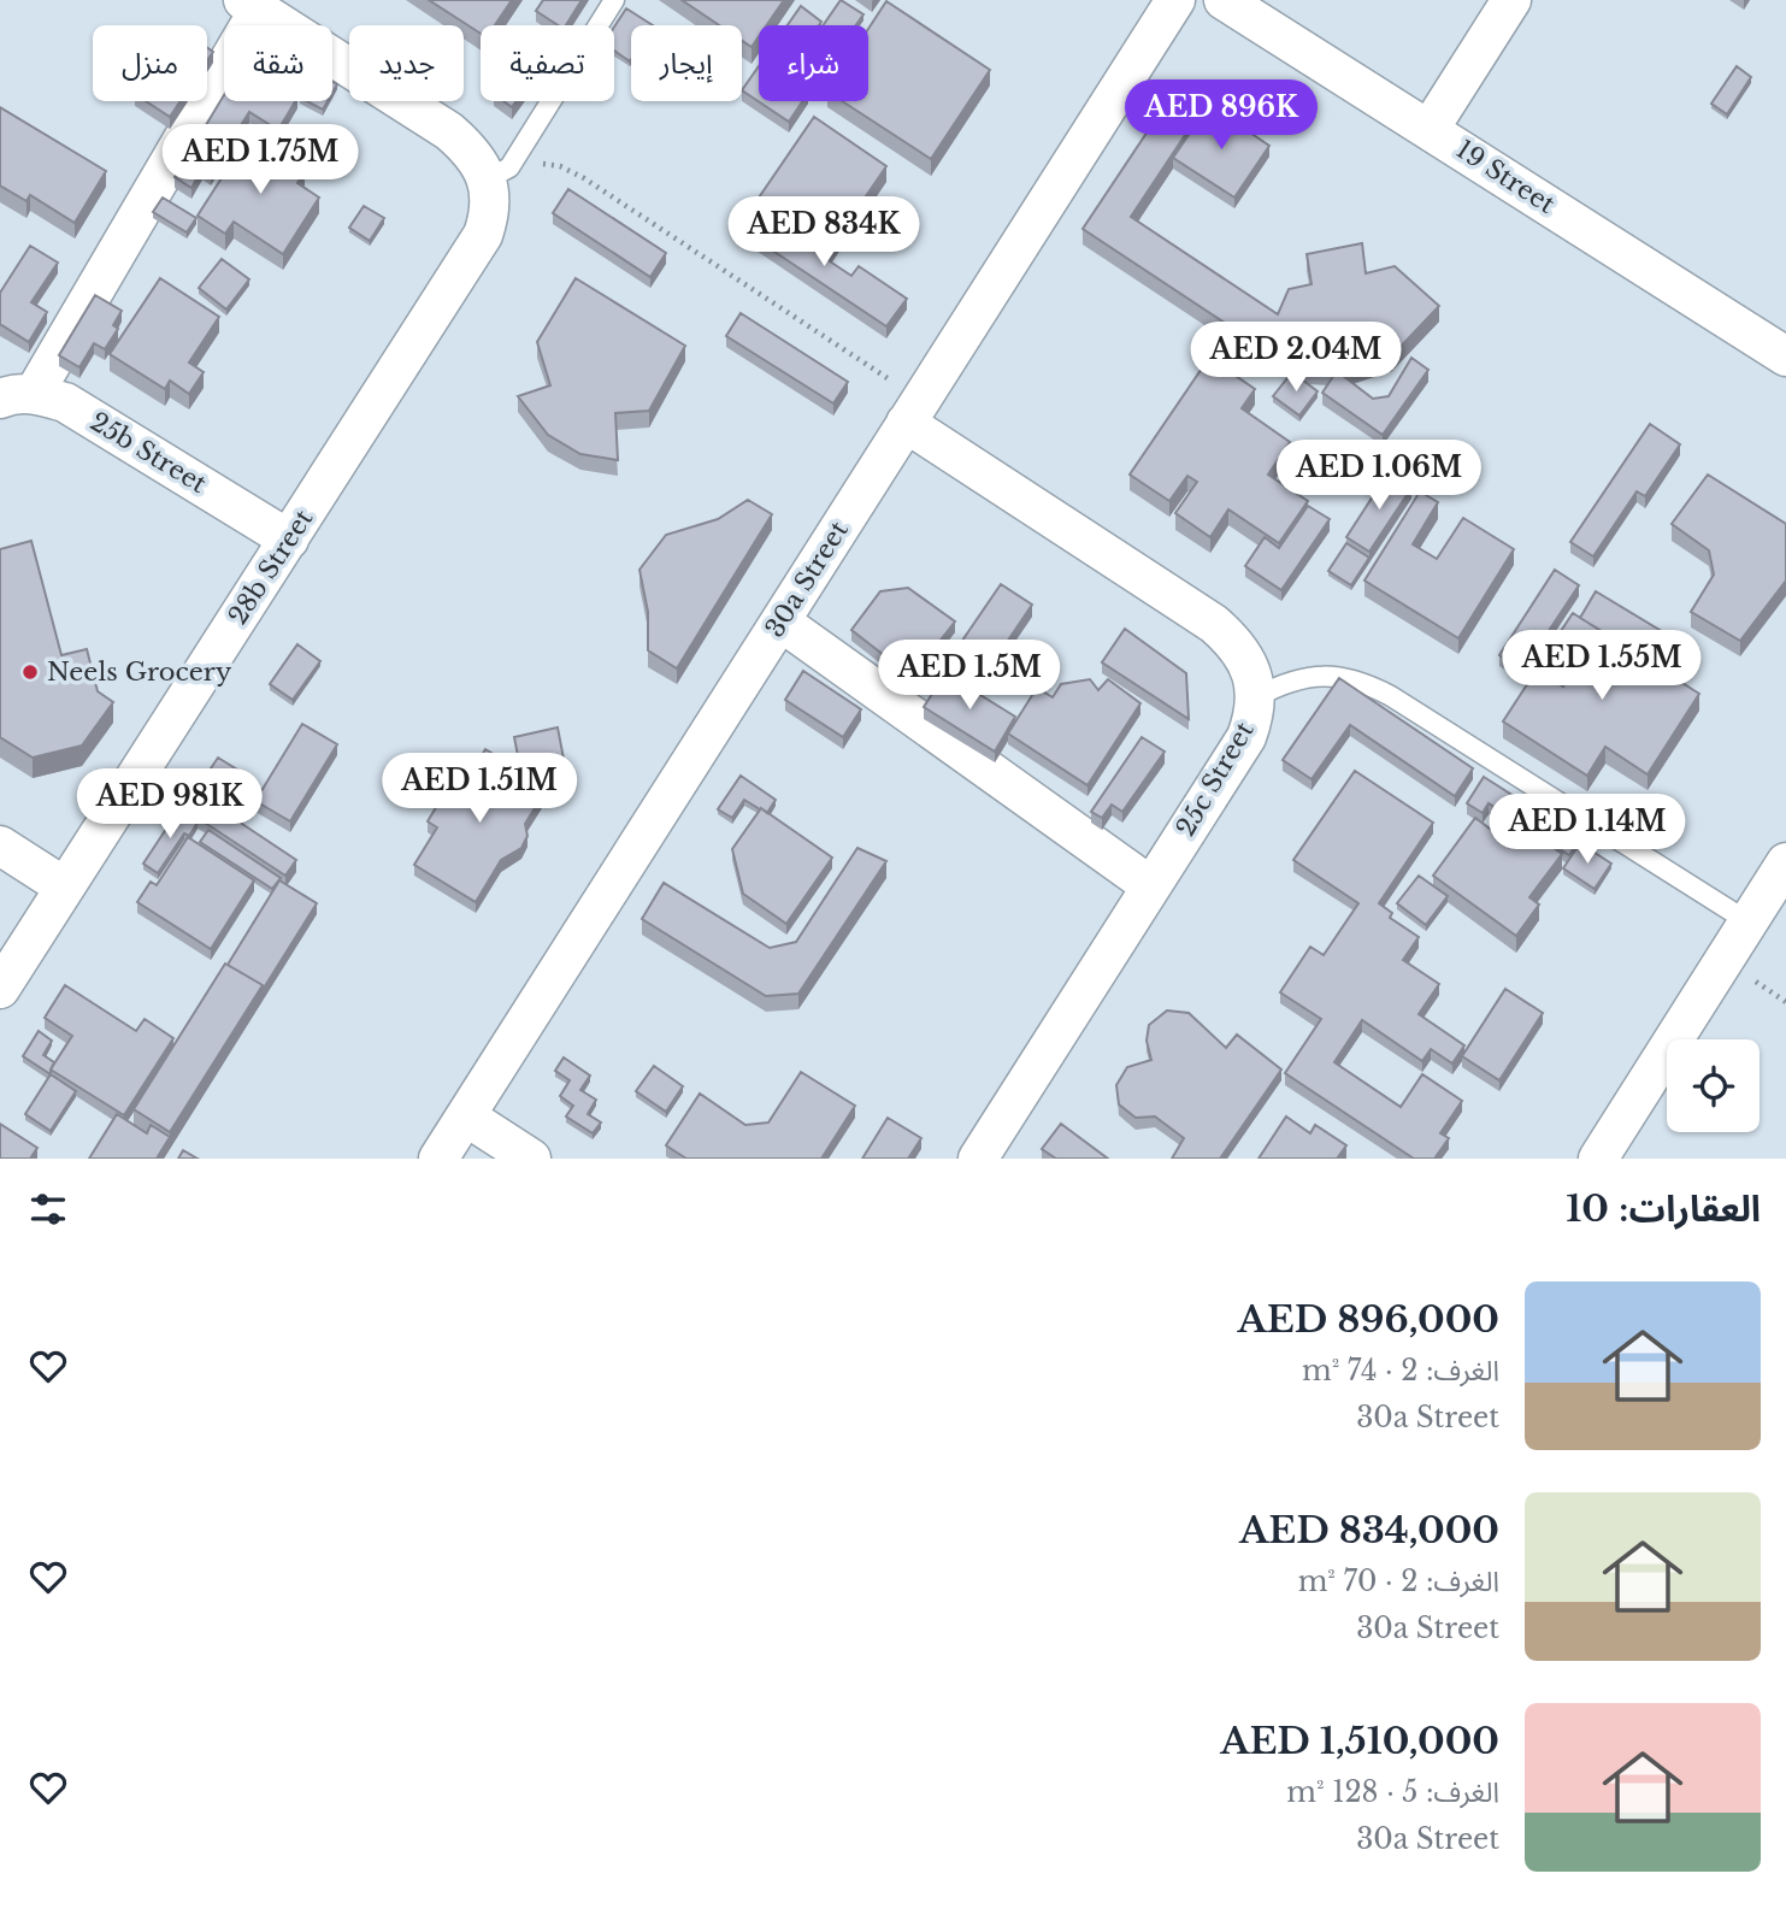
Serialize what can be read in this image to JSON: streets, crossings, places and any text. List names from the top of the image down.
{
  "streets": {
    "street": [
      "19 Street",
      "25b Street",
      "28b Street",
      "30a Street",
      "25c Street"
    ]
  },
  "crossings": [
    ["25b Street", "28b Street"],
    ["30a Street", "25c Street"]
  ],
  "places": ["Neels Grocery"],
  "page": {
    "chip": [
      "شراء",
      "إيجار",
      "تصفية",
      "جديد",
      "شقة",
      "منزل"
    ],
    "price": [
      "AED 896K",
      "AED 1.75M",
      "AED 834K",
      "AED 2.04M",
      "AED 1.06M",
      "AED 1.55M",
      "AED 1.5M",
      "AED 1.51M",
      "AED 981K",
      "AED 1.14M"
    ],
    "heading": "العقارات: 10",
    "list": [
      {
        "name": "AED 896,000",
        "note": "الغرف: 2 · 74 m² · 30a Street"
      },
      {
        "name": "AED 834,000",
        "note": "الغرف: 2 · 70 m² · 30a Street"
      },
      {
        "name": "AED 1,510,000",
        "note": "الغرف: 5 · 128 m² · 30a Street"
      }
    ]
  }
}
